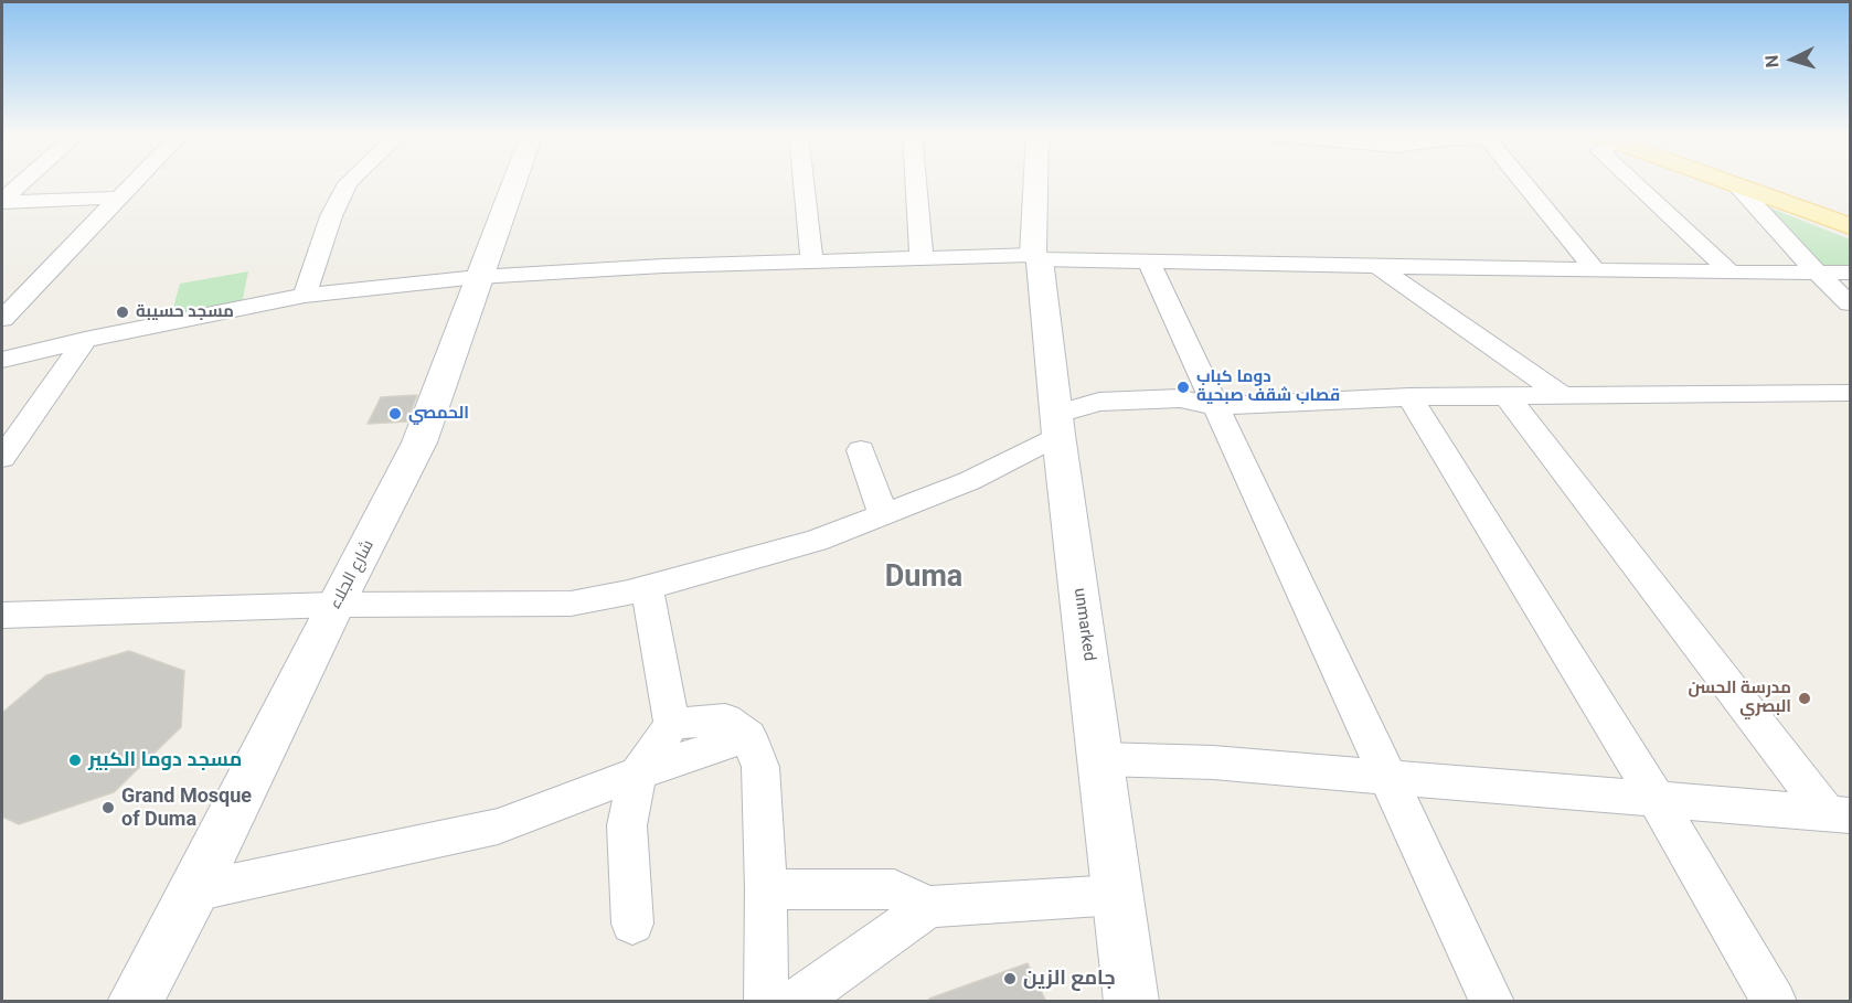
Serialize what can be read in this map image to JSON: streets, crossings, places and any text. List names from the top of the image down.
{
  "streets": {
    "street": ["شارع الجلاء", "unmarked"]
  },
  "districts": ["Duma"],
  "places": [
    "مسجد حسيبة",
    "دوما كباب قصاب شقف صبحية",
    "الحمصي",
    "مدرسة الحسن البصري",
    "مسجد دوما الكبير",
    "Grand Mosque of Duma",
    "جامع الزين"
  ],
  "north": "left"
}
